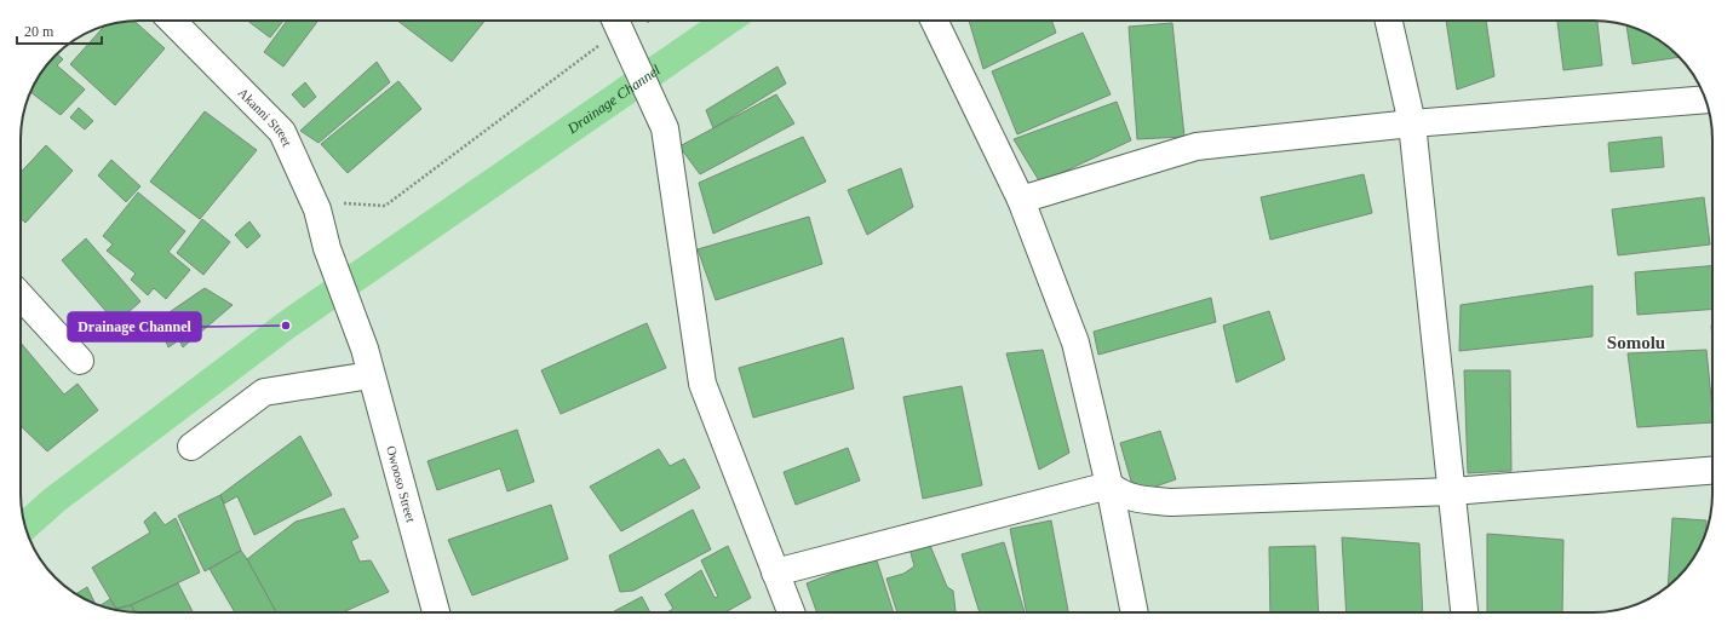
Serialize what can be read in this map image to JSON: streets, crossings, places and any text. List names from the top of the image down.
{
  "streets": {
    "street": ["Akanni Street", "Owooso Street"]
  },
  "crossings": [
    ["Akanni Street", "Owooso Street"]
  ],
  "districts": ["Somolu"],
  "water": ["Drainage Channel"],
  "places": ["Drainage Channel"],
  "scale_bar": "20 m"
}
